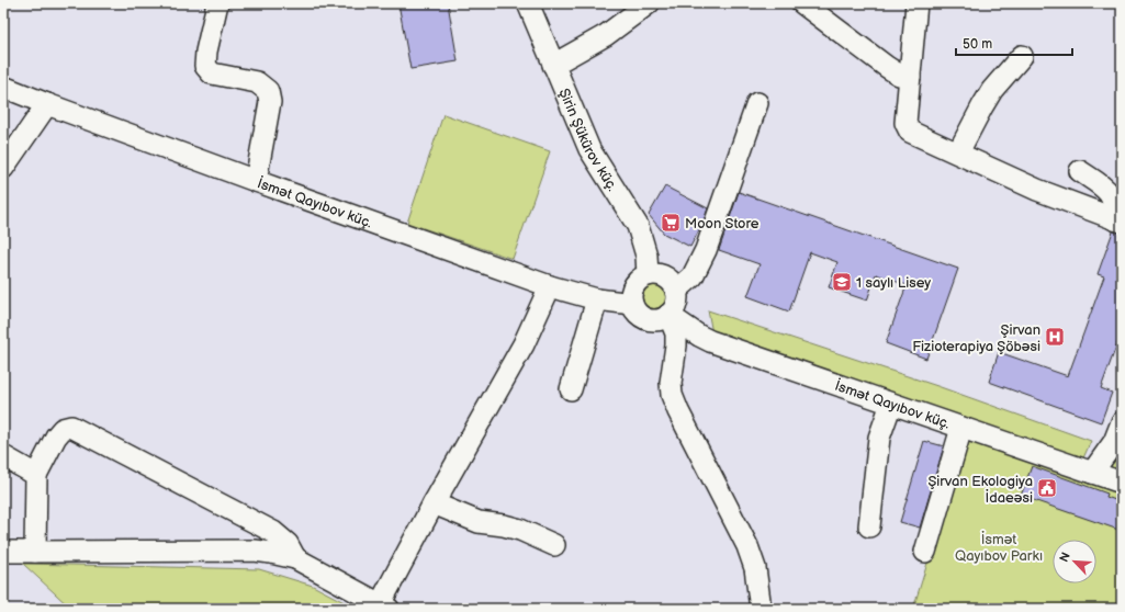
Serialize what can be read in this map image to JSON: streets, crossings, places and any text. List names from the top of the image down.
{
  "streets": {
    "street": ["Şirin Şükürov küç.", "İsmət Qayıbov küç."]
  },
  "crossings": [
    ["Şirin Şükürov küç.", "İsmət Qayıbov küç."]
  ],
  "parks": ["İsmət Qayıbov Parkı"],
  "places": {
    "supermarket": ["Moon Store"],
    "school or university": ["1 saylı Lisey"],
    "hospital": ["Şirvan Fizioterapiya Şöbəsi"],
    "public building": ["Şirvan Ekologiya İdaeəsi"]
  },
  "scale_bar": "50 m",
  "north": "top left"
}
